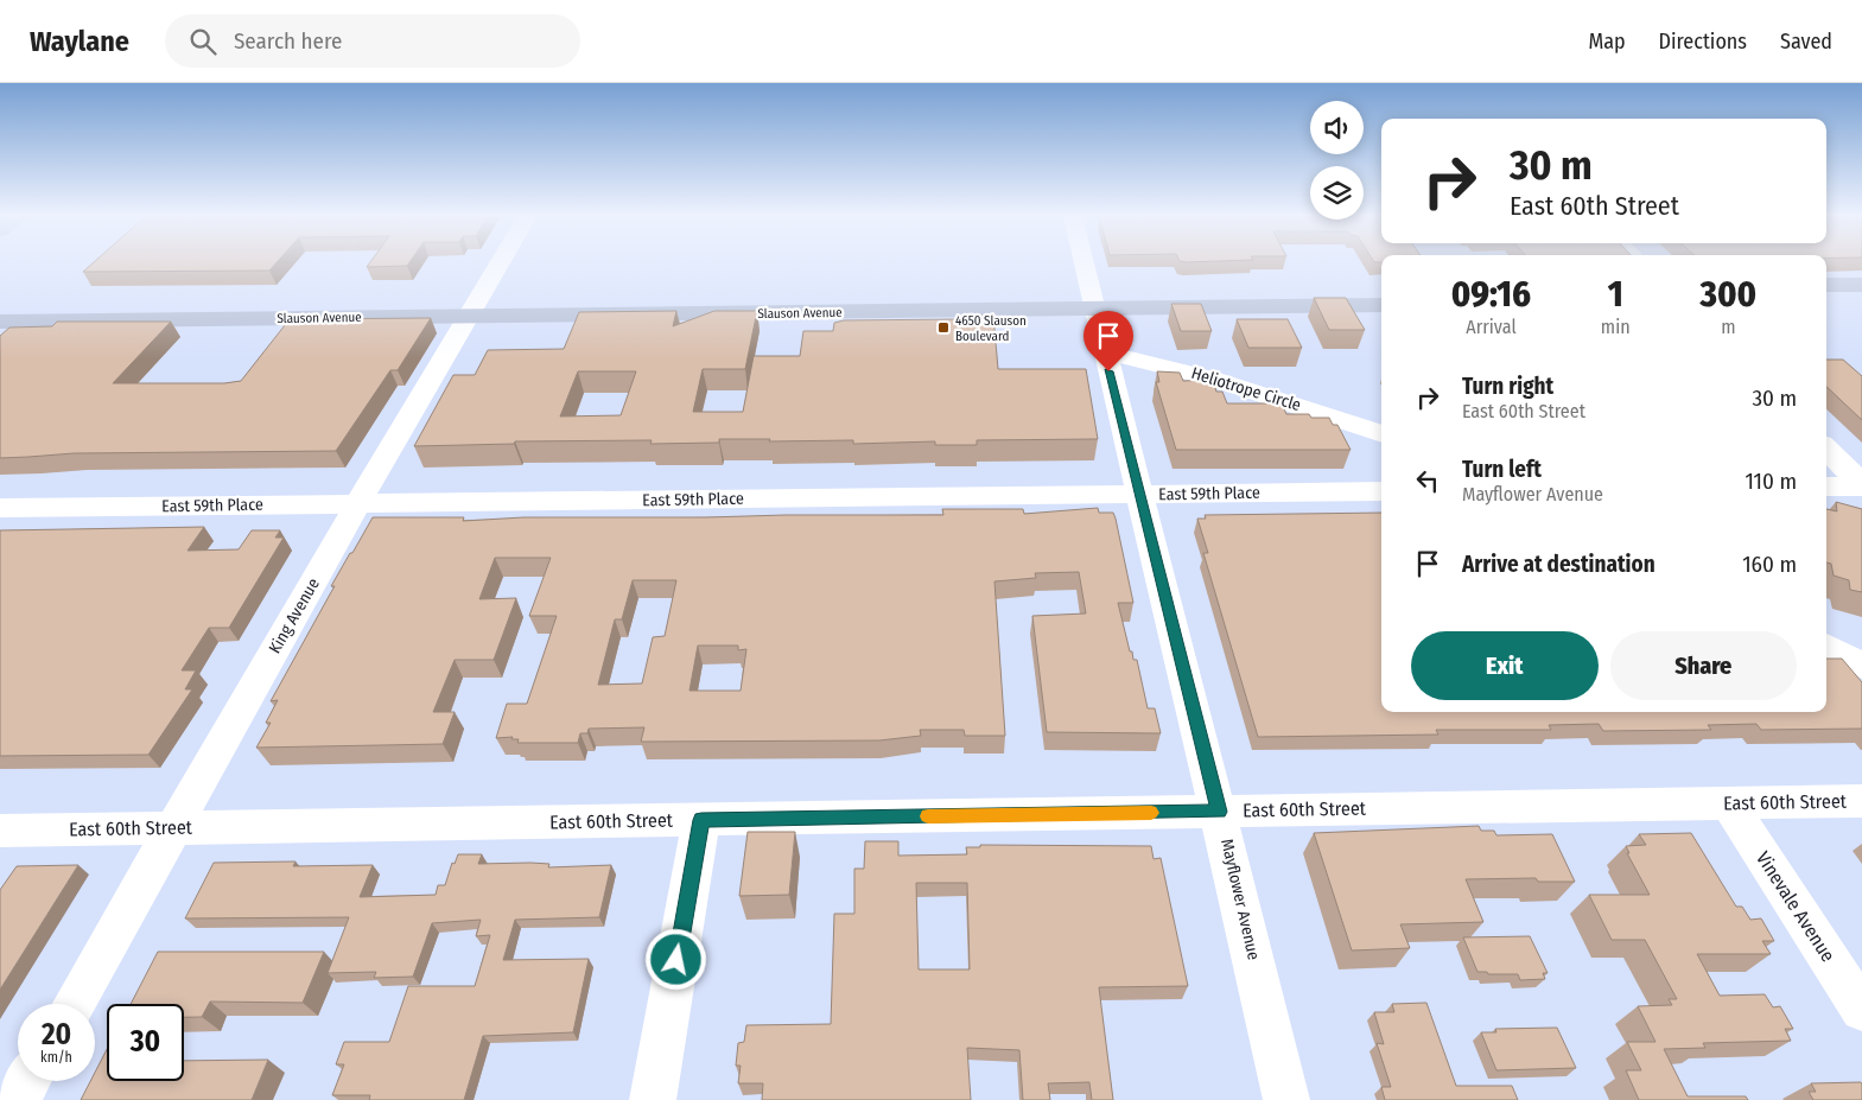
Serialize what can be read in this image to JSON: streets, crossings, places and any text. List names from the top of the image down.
{
  "streets": {
    "main road": ["Slauson Avenue"],
    "street": [
      "Heliotrope Circle",
      "East 59th Place",
      "King Avenue",
      "East 60th Street",
      "Mayflower Avenue",
      "Vinevale Avenue"
    ]
  },
  "crossings": [
    ["Slauson Avenue", "King Avenue"],
    ["Slauson Avenue", "Mayflower Avenue"],
    ["Heliotrope Circle", "Mayflower Avenue"],
    ["East 59th Place", "King Avenue"],
    ["East 59th Place", "Mayflower Avenue"],
    ["King Avenue", "East 60th Street"],
    ["East 60th Street", "Mayflower Avenue"],
    ["East 60th Street", "Vinevale Avenue"]
  ],
  "places": {
    "transit": ["4650 Slauson Boulevard"]
  },
  "page": {
    "header": "Waylane",
    "search": "Search here",
    "nav": ["Map", "Directions", "Saved"],
    "turn": ["30 m", "East 60th Street"],
    "eta": [
      "09:16",
      "Arrival",
      "1",
      "min",
      "300",
      "m"
    ],
    "list": [
      {
        "name": "Turn right",
        "note": "East 60th Street",
        "value": "30 m"
      },
      {
        "name": "Turn left",
        "note": "Mayflower Avenue",
        "value": "110 m"
      },
      {
        "name": "Arrive at destination",
        "value": "160 m"
      }
    ],
    "buttons": ["Exit", "Share"],
    "speed": "20 km/h",
    "limit": "30"
  }
}
